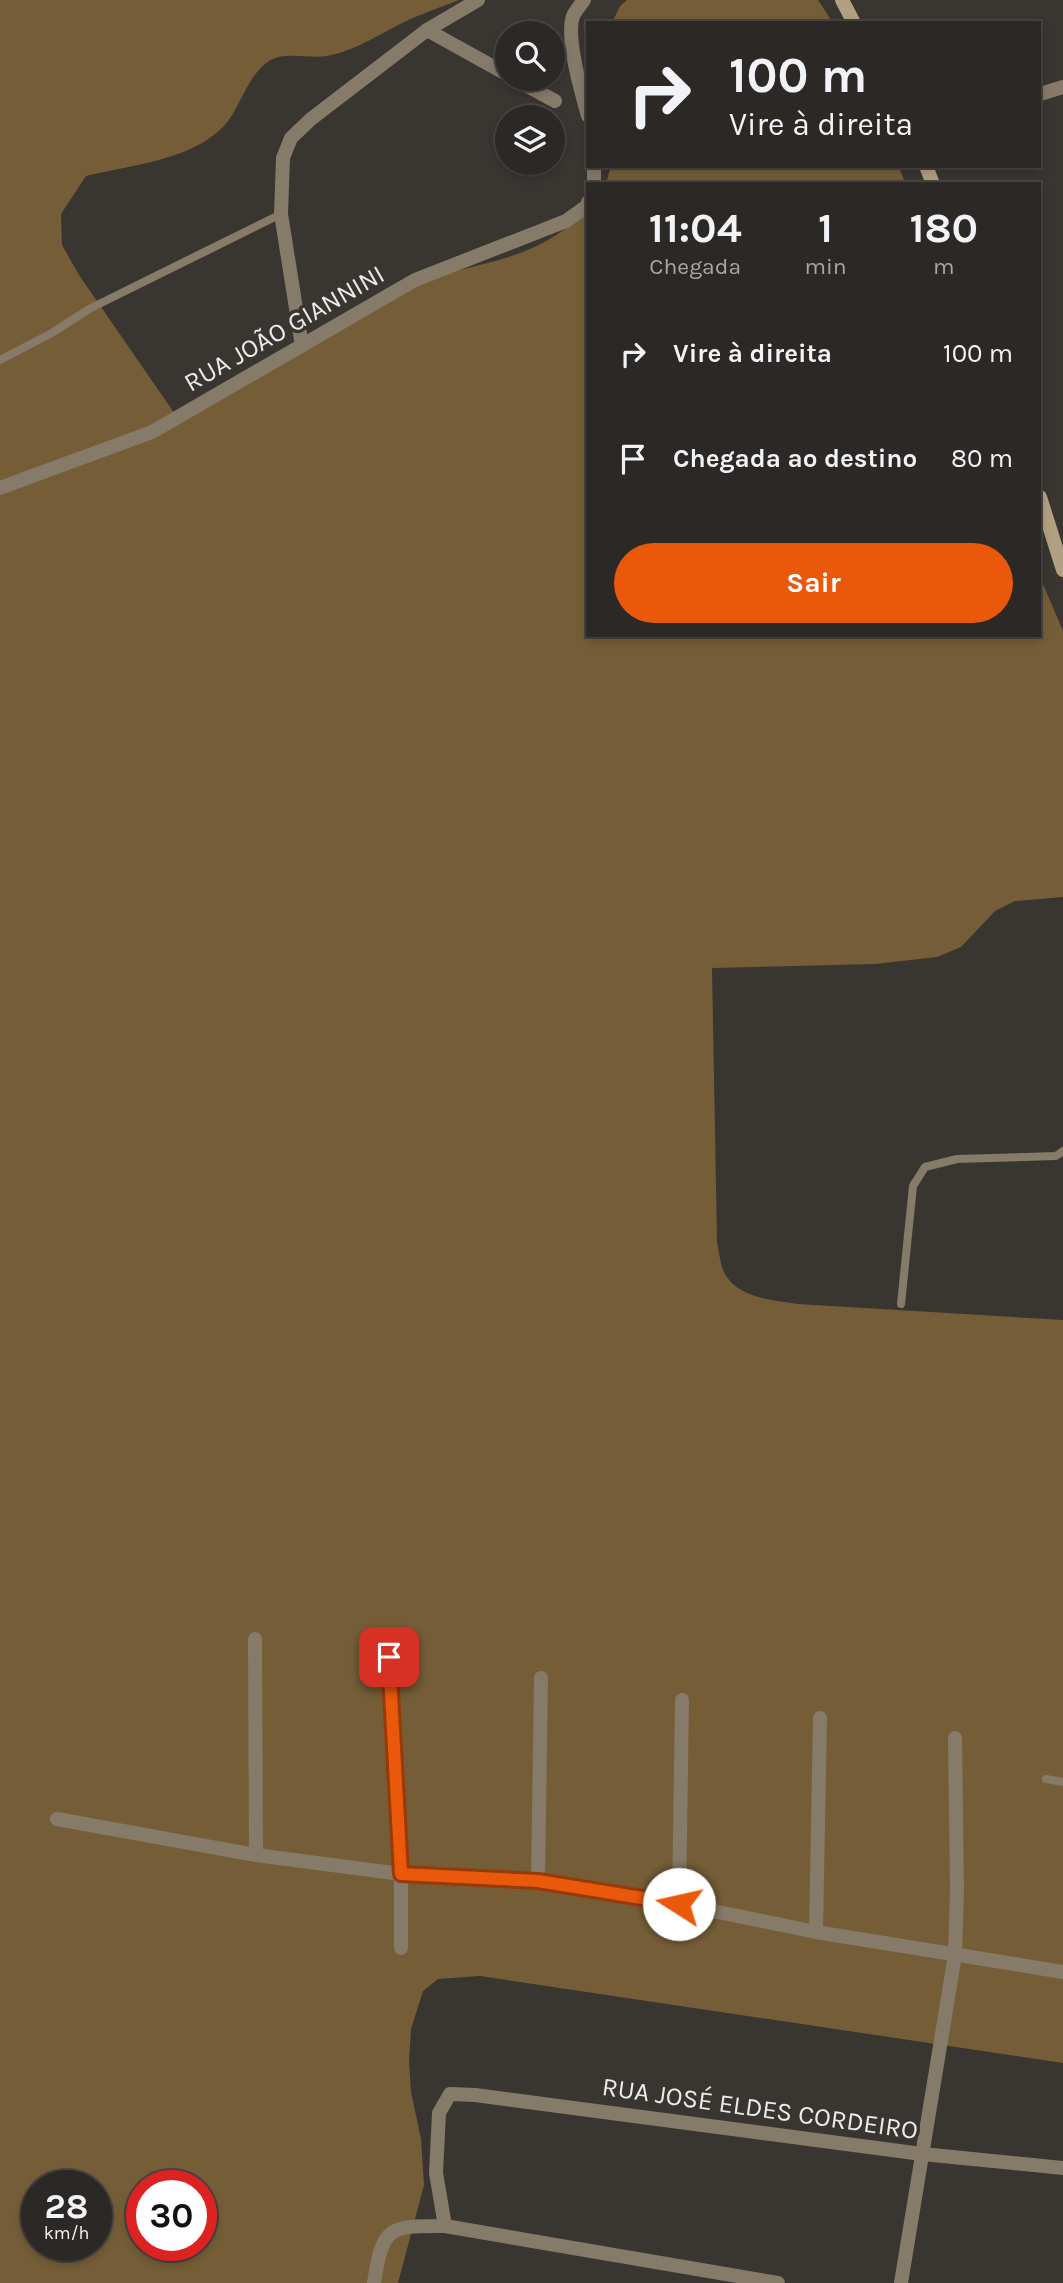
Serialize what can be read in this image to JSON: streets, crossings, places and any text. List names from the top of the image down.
{
  "streets": {
    "street": ["RUA JOÃO GIANNINI", "RUA JOSÉ ELDES CORDEIRO"]
  },
  "page": {
    "turn": ["100 m", "Vire à direita"],
    "eta": [
      "11:04",
      "Chegada",
      "1",
      "min",
      "180",
      "m"
    ],
    "list": [
      {
        "name": "Vire à direita",
        "value": "100 m"
      },
      {
        "name": "Chegada ao destino",
        "value": "80 m"
      }
    ],
    "buttons": "Sair",
    "speed": "28 km/h",
    "limit": "30"
  }
}
